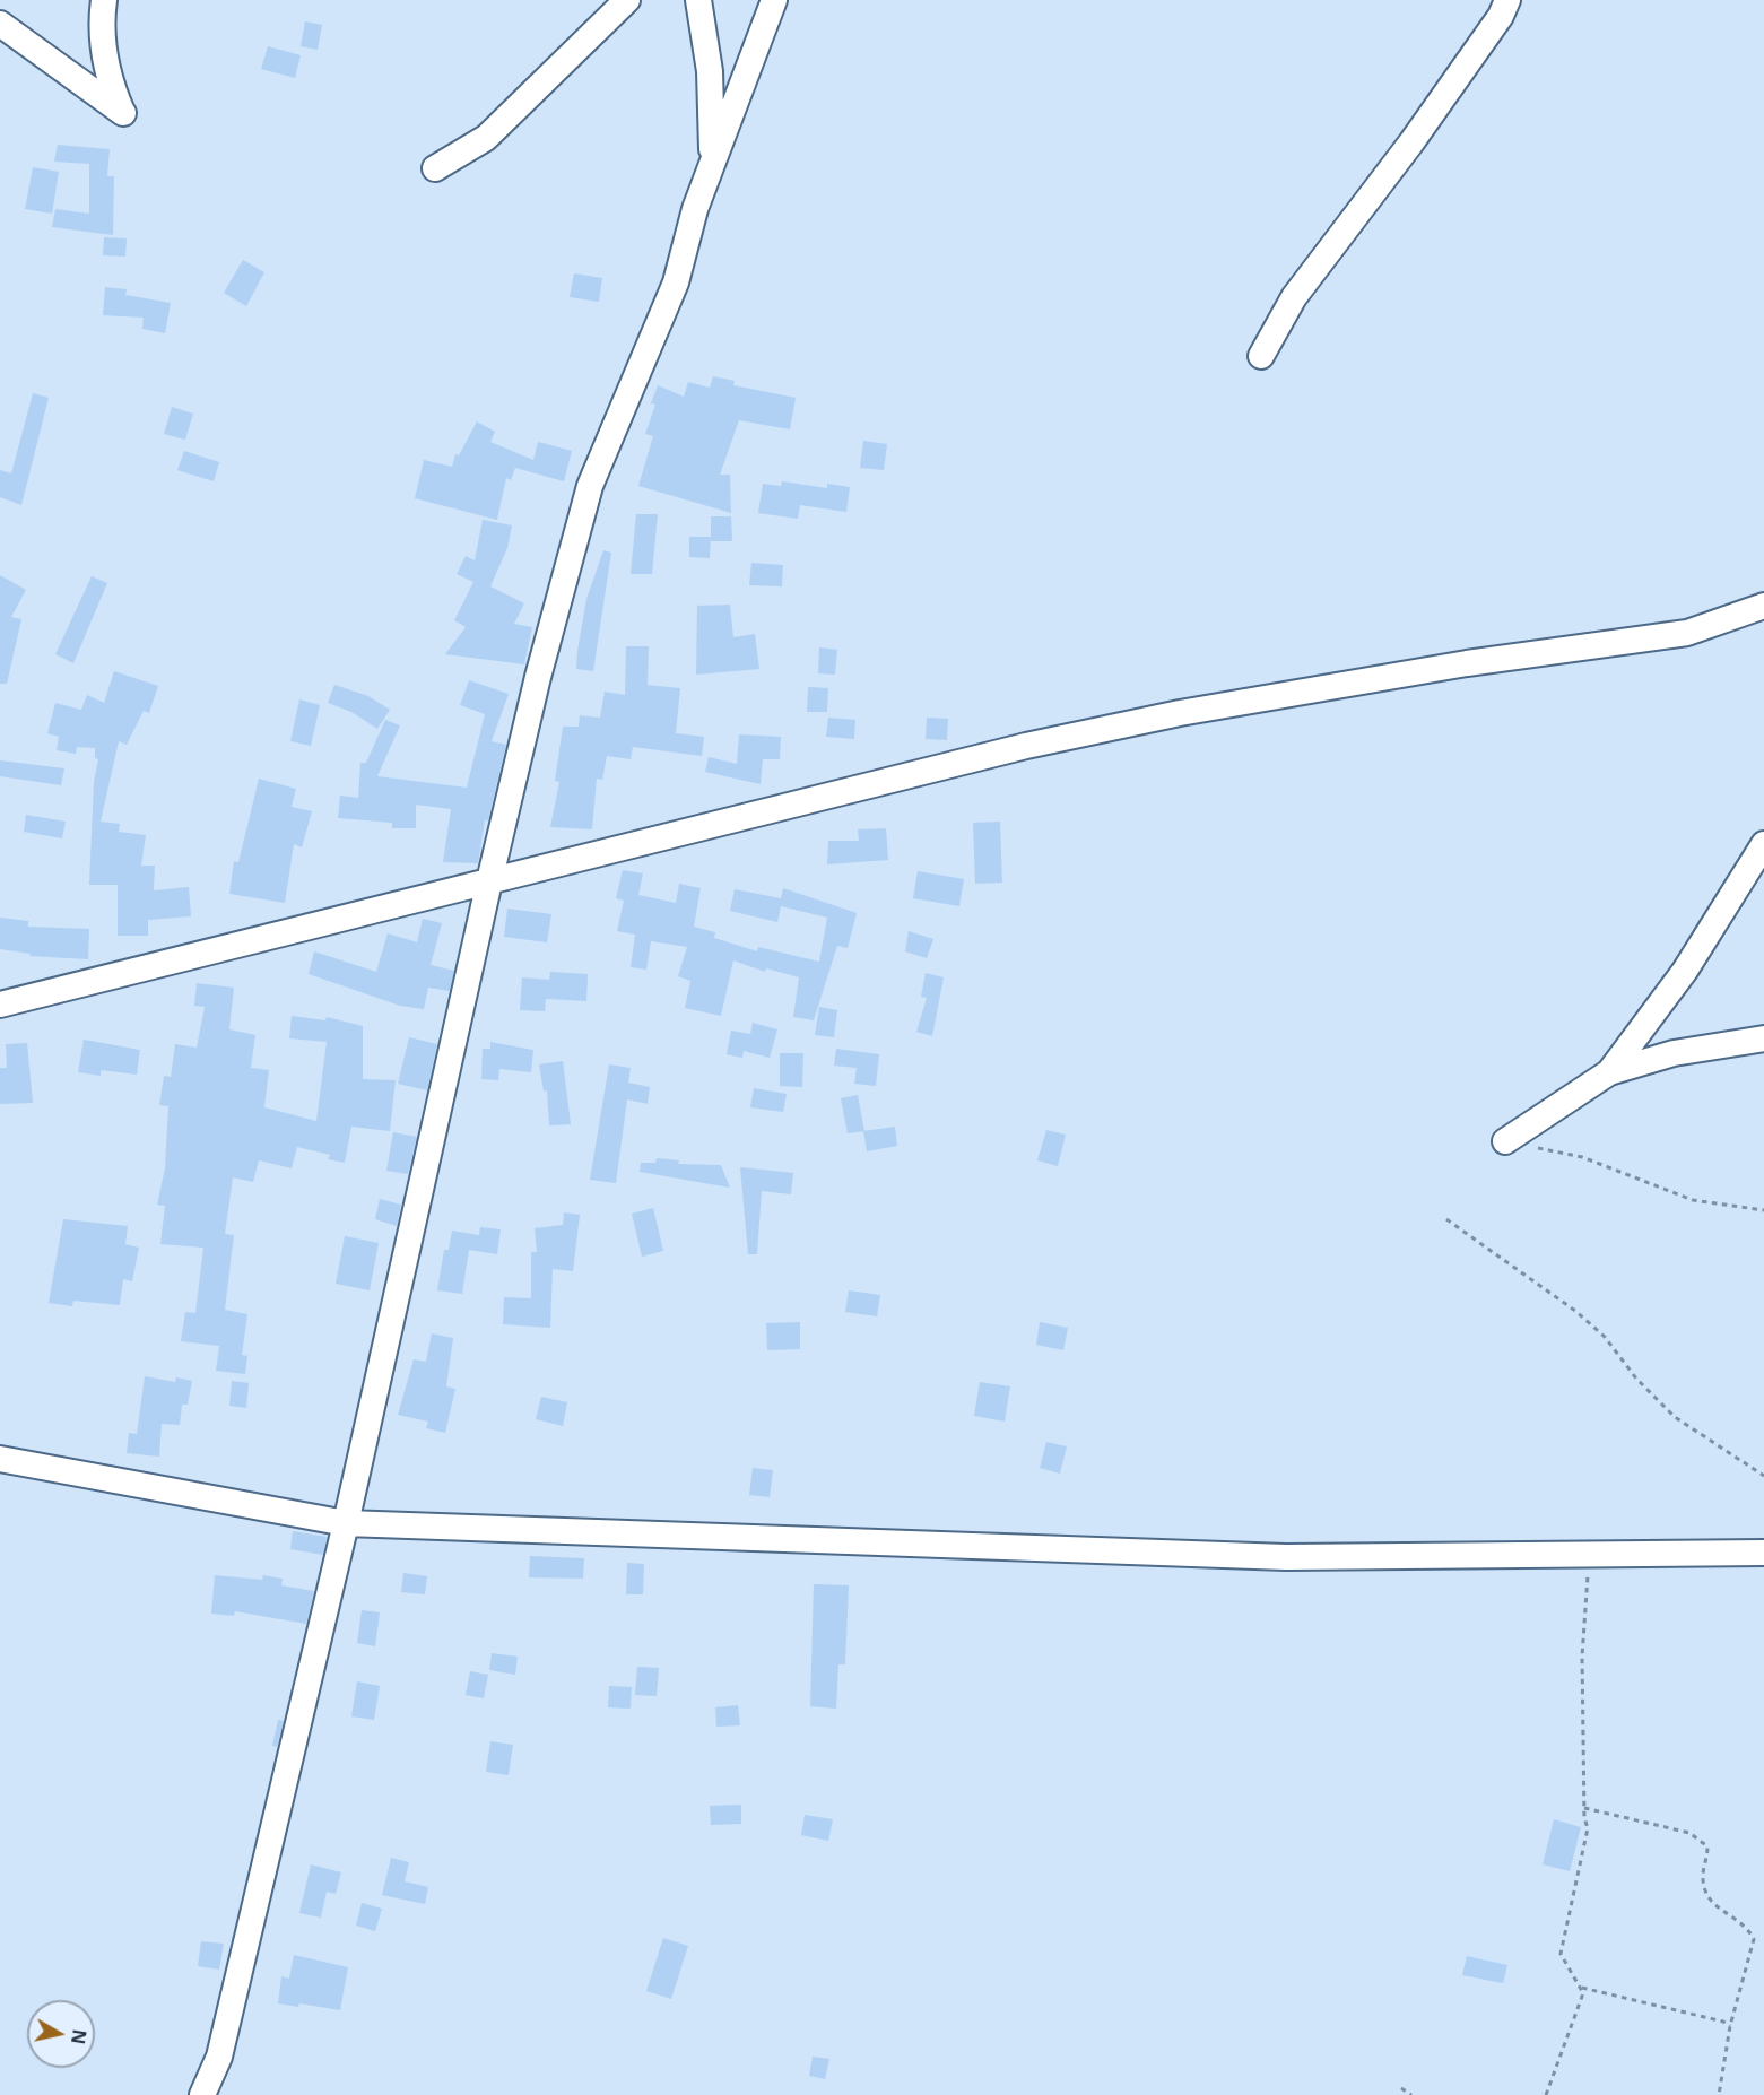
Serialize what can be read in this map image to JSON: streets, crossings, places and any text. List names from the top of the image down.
{
  "north": "right"
}
